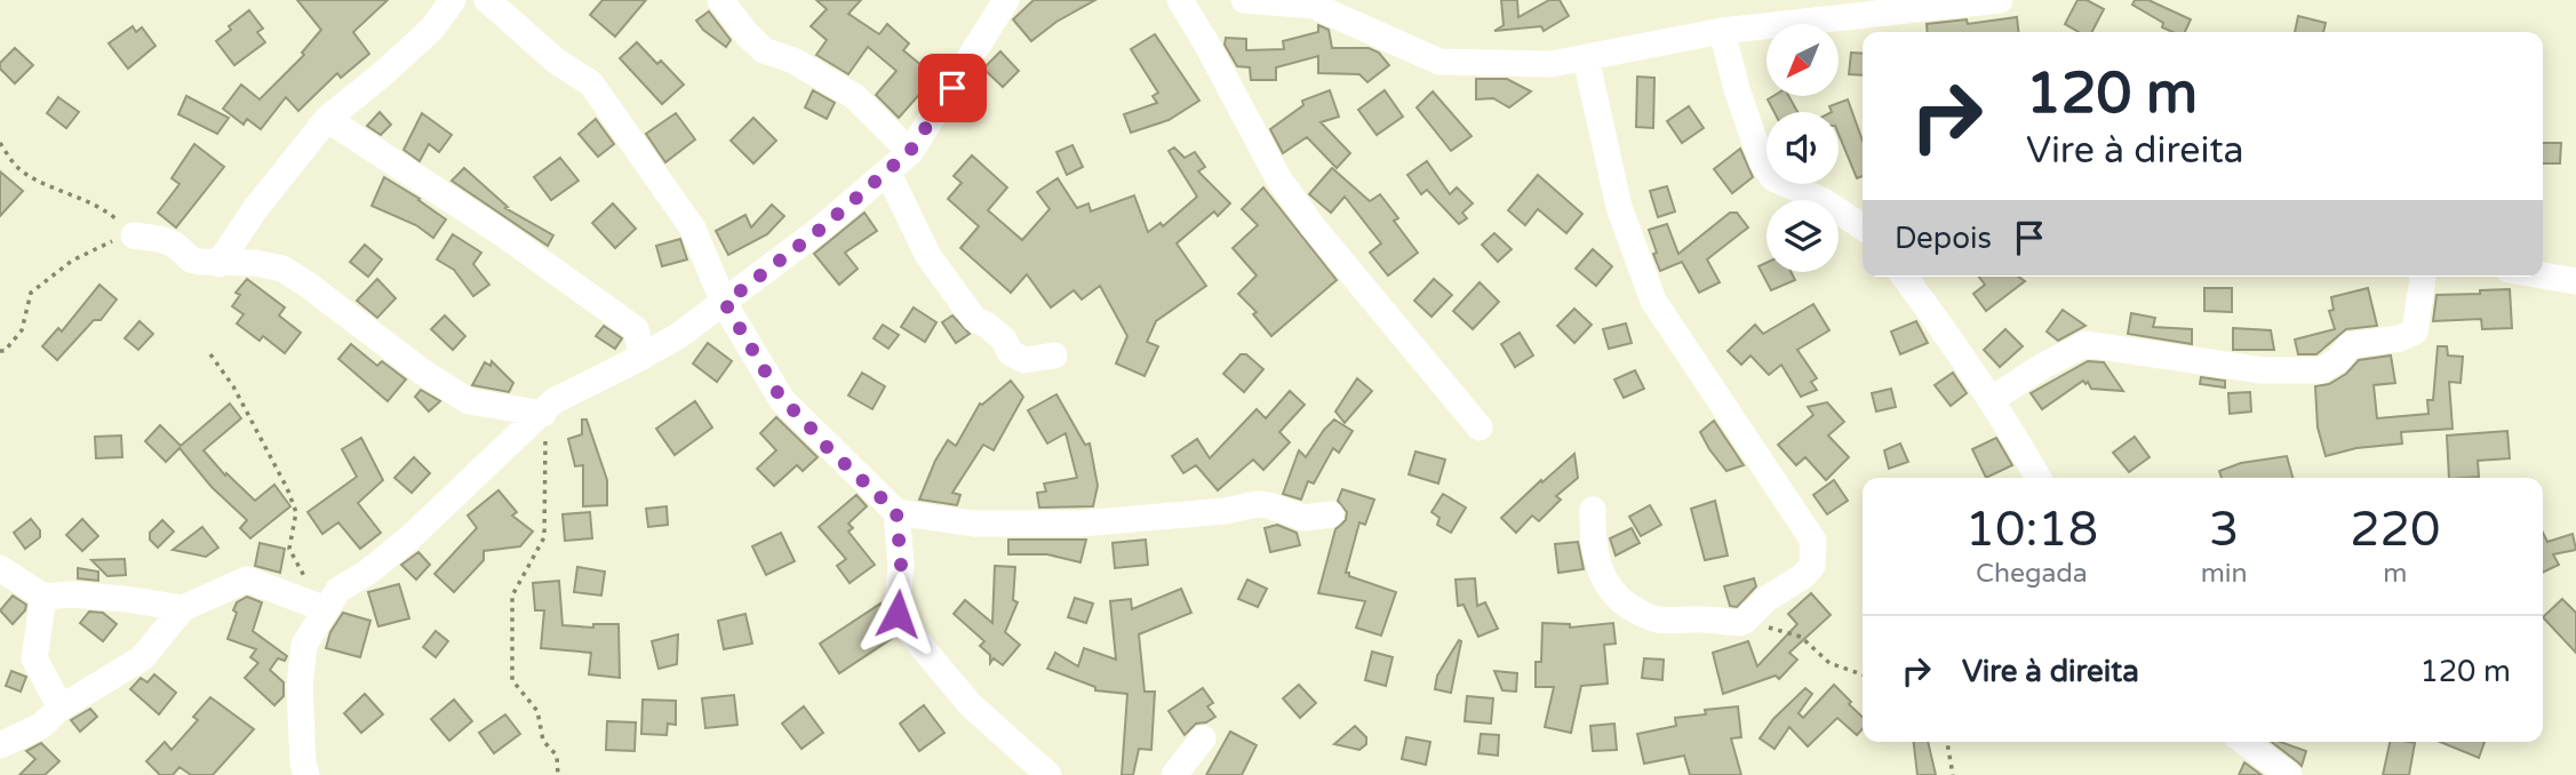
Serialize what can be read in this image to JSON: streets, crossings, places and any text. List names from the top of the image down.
{
  "north": "bottom left",
  "page": {
    "turn": ["120 m", "Vire à direita"],
    "then": "Depois",
    "eta": [
      "10:18",
      "Chegada",
      "3",
      "min",
      "220",
      "m"
    ],
    "list": [
      {
        "name": "Vire à direita",
        "value": "120 m"
      }
    ]
  }
}
